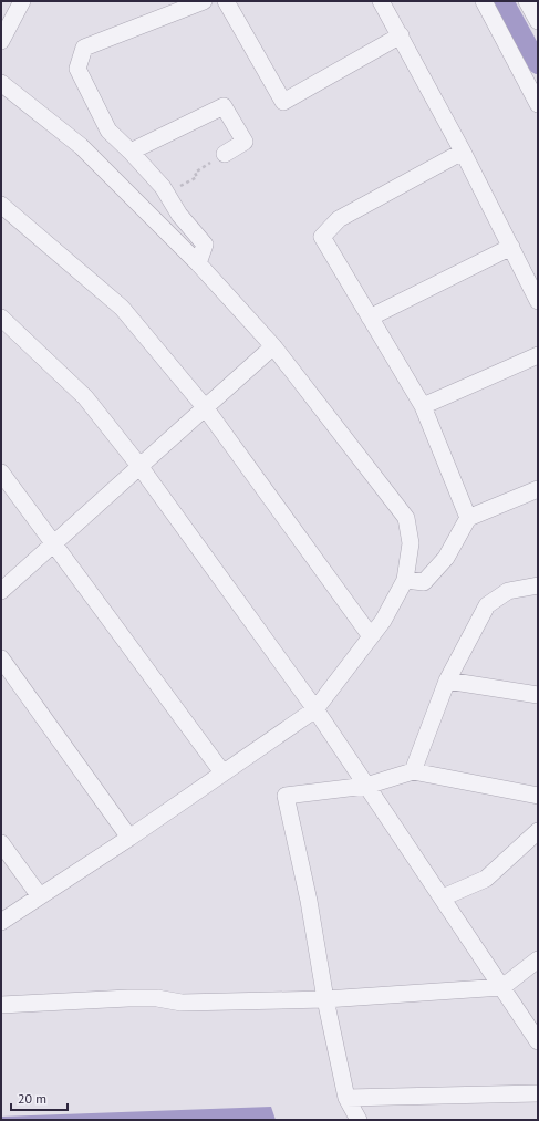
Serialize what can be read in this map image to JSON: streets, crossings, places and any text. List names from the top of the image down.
{
  "scale_bar": "20 m"
}
